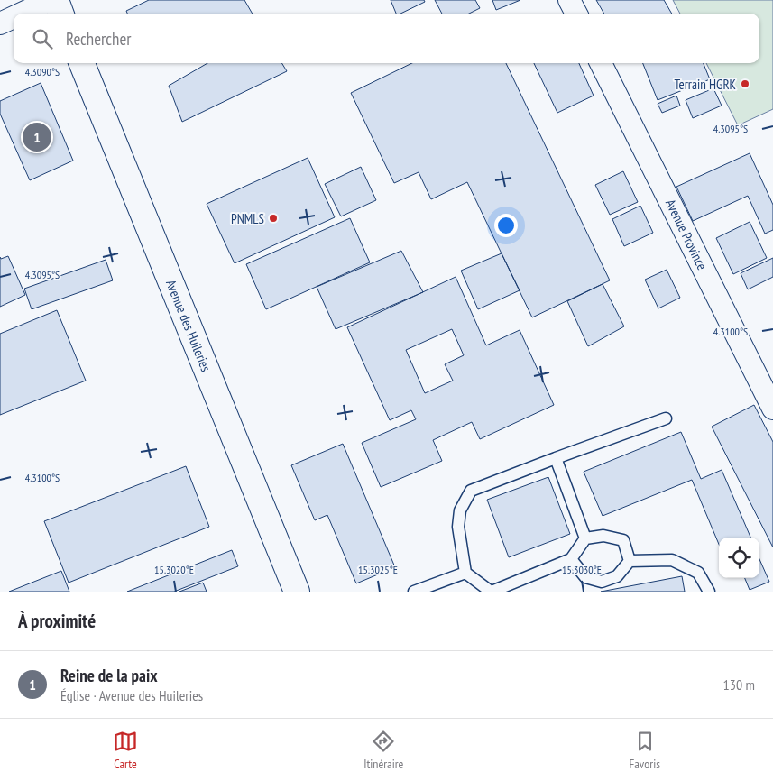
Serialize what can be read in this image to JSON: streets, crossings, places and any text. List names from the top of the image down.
{
  "streets": {
    "main road": ["Avenue des Huileries"],
    "street": ["Avenue Province"]
  },
  "places": ["Terrain HGRK", "PNMLS"],
  "page": {
    "search": "Rechercher",
    "pins": "1",
    "heading": "À proximité",
    "list": [
      {
        "mark": "1",
        "name": "Reine de la paix",
        "note": "Église · Avenue des Huileries",
        "value": "130 m"
      }
    ],
    "nav": ["Carte", "Itinéraire", "Favoris"]
  },
  "coordinates": [
    "4.3090°S",
    "4.3095°S",
    "4.3100°S",
    "15.3020°E",
    "15.3025°E",
    "15.3030°E"
  ]
}
